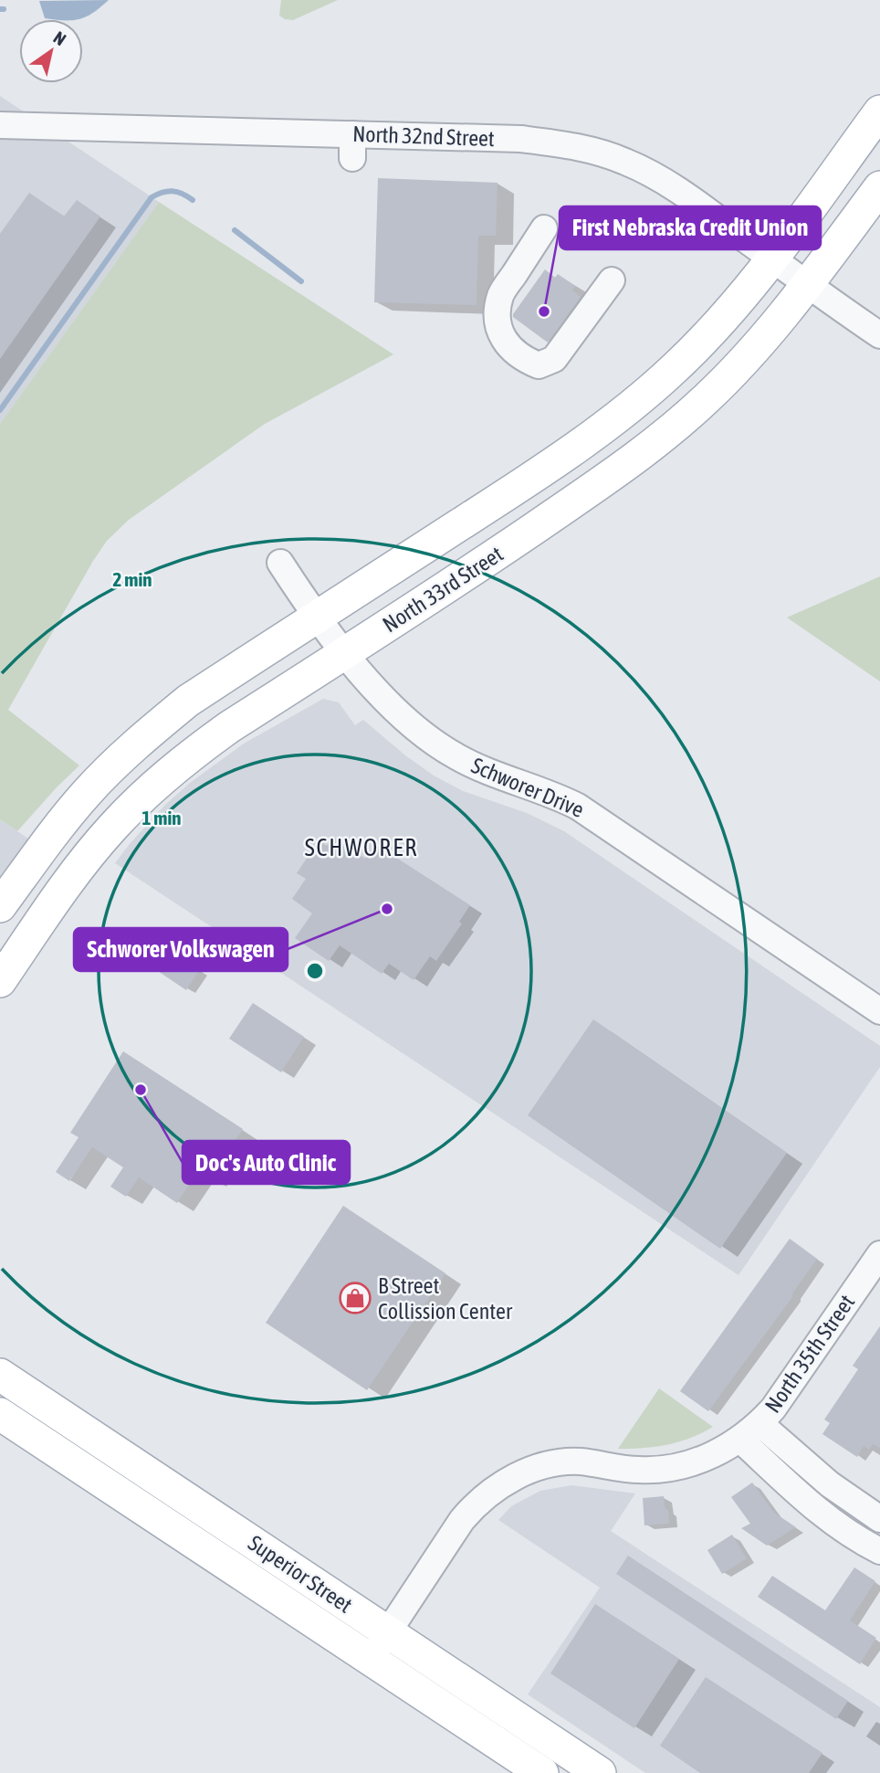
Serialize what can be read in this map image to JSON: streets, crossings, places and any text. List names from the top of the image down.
{
  "streets": {
    "main road": ["North 33rd Street", "Superior Street"],
    "street": ["North 32nd Street", "Schworer Drive", "North 35th Street"]
  },
  "crossings": [
    ["North 32nd Street", "North 33rd Street"],
    ["North 33rd Street", "Schworer Drive"],
    ["North 35th Street", "Superior Street"]
  ],
  "districts": ["SCHWORER"],
  "places": {
    "other": ["First Nebraska Credit Union", "Schworer Volkswagen", "Doc's Auto Clinic"],
    "shop": ["B Street Collission Center"]
  },
  "north": "top right",
  "rings": ["2 min", "1 min"]
}
